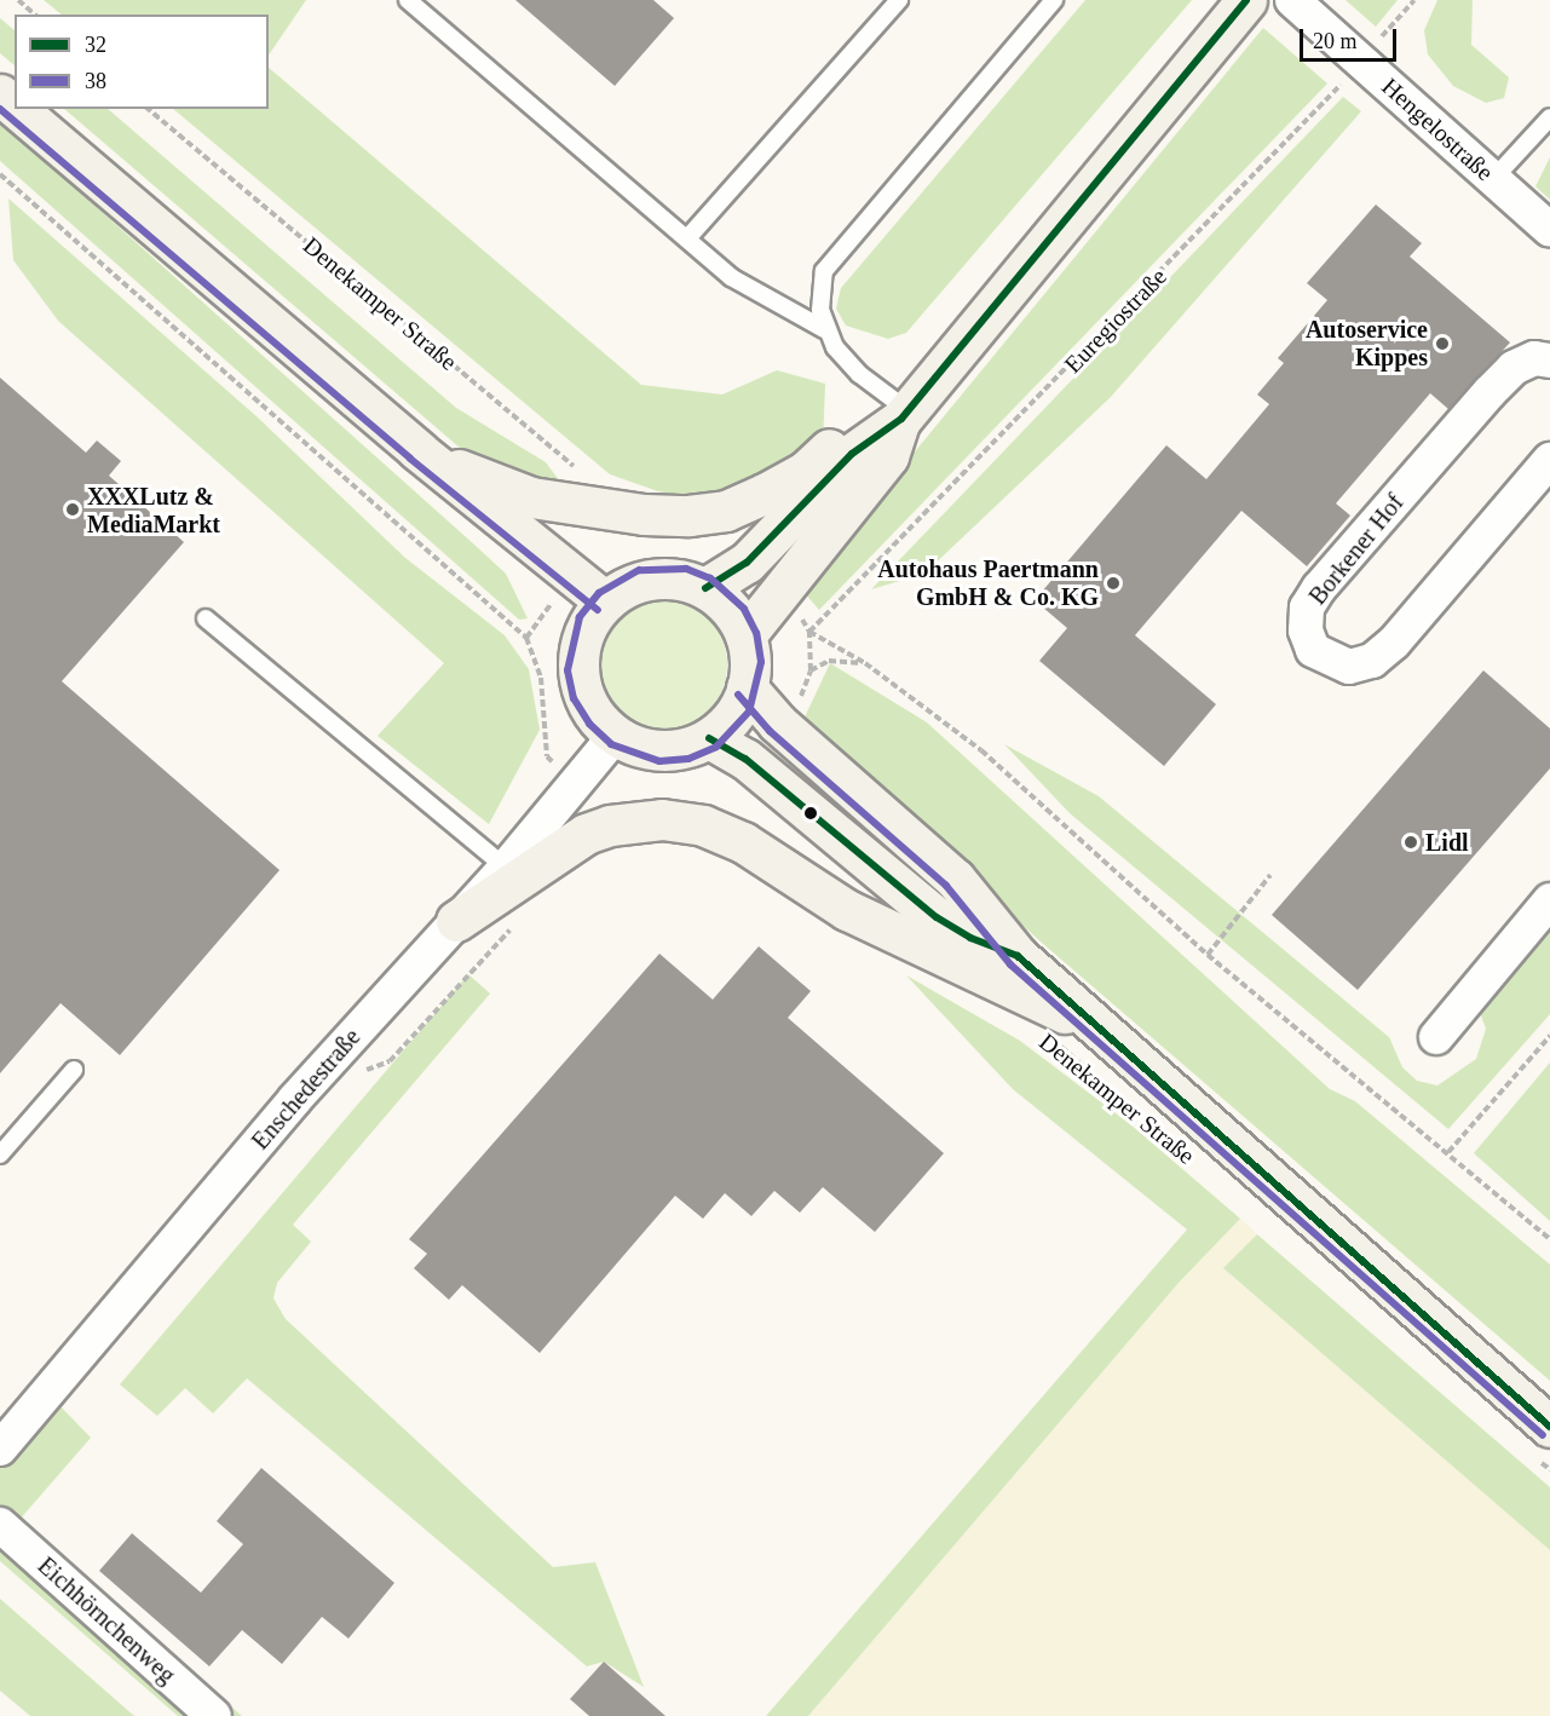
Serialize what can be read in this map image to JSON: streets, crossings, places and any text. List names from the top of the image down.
{
  "streets": {
    "main road": ["Denekamper Straße"],
    "street": [
      "Hengelostraße",
      "Borkener Hof",
      "Enschedestraße",
      "Eichhörnchenweg"
    ],
    "path": ["Euregiostraße"]
  },
  "crossings": [
    ["Hengelostraße", "Euregiostraße"],
    ["Denekamper Straße", "Enschedestraße"]
  ],
  "places": [
    "Autoservice Kippes",
    "XXXLutz & MediaMarkt",
    "Autohaus Paertmann GmbH & Co. KG",
    "Lidl"
  ],
  "lines": ["transit line 32", "transit line 38"],
  "legend": ["32", "38"],
  "scale_bar": "20 m"
}
